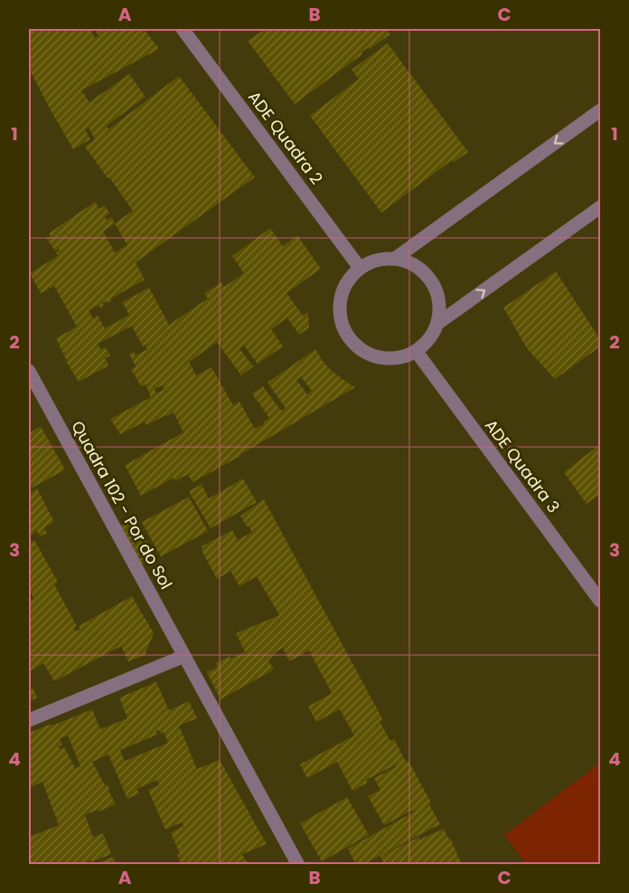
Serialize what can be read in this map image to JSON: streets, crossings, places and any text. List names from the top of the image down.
{
  "streets": {
    "street": ["ADE Quadra 2", "ADE Quadra 3", "Quadra 102 - Por do Sol"]
  },
  "crossings": [
    ["ADE Quadra 2", "ADE Quadra 3"]
  ],
  "grid": {
    "columns": ["A", "B", "C"],
    "rows": [
      "1",
      "2",
      "3",
      "4"
    ]
  }
}
